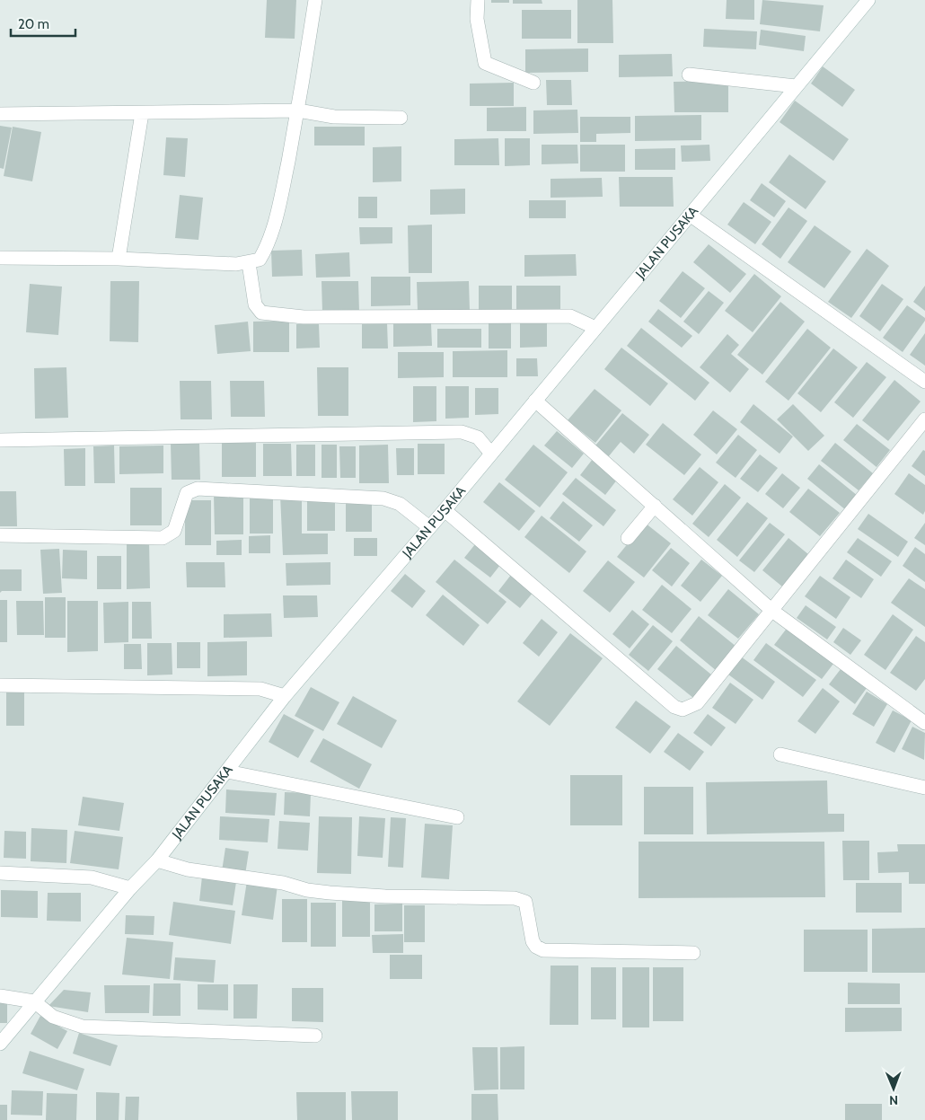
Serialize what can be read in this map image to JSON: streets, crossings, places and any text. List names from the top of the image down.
{
  "streets": {
    "street": ["JALAN PUSAKA"]
  },
  "scale_bar": "20 m",
  "north": "bottom"
}
